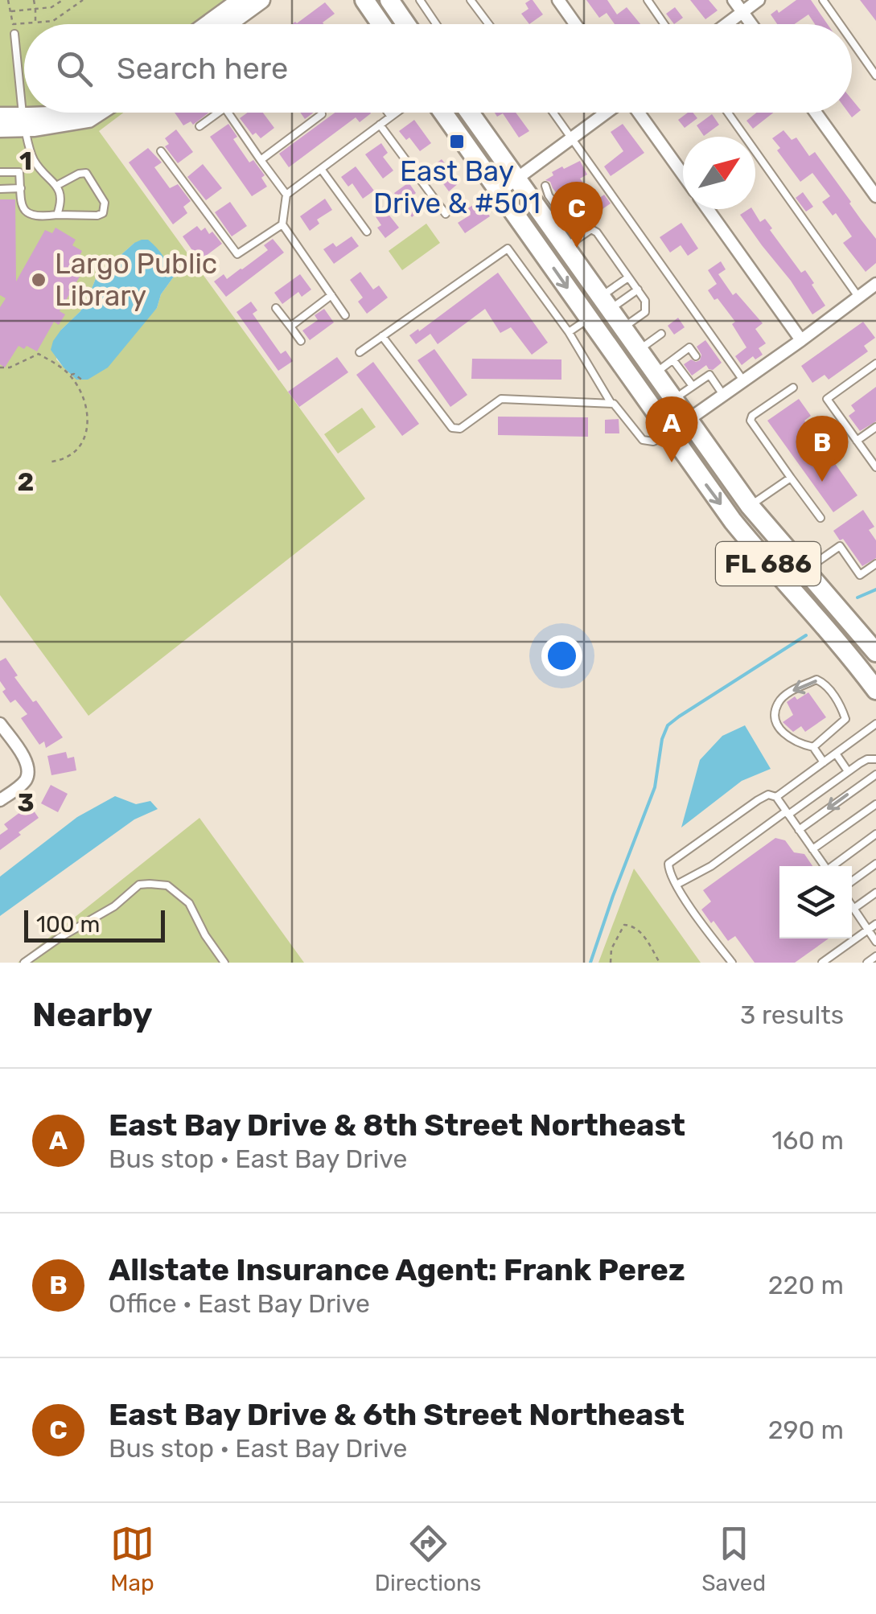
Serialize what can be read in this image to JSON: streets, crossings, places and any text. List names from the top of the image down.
{
  "streets": {
    "main road": ["FL 686"]
  },
  "places": {
    "transit": ["East Bay Drive & #501"],
    "other": ["Largo Public Library"]
  },
  "scale_bar": "100 m",
  "north": "top right",
  "page": {
    "search": "Search here",
    "pins": ["C", "A", "B"],
    "scale": "100 m",
    "heading": ["Nearby", "3 results"],
    "list": [
      {
        "mark": "A",
        "name": "East Bay Drive & 8th Street Northeast",
        "note": "Bus stop · East Bay Drive",
        "value": "160 m"
      },
      {
        "mark": "B",
        "name": "Allstate Insurance Agent: Frank Perez",
        "note": "Office · East Bay Drive",
        "value": "220 m"
      },
      {
        "mark": "C",
        "name": "East Bay Drive & 6th Street Northeast",
        "note": "Bus stop · East Bay Drive",
        "value": "290 m"
      }
    ],
    "nav": ["Map", "Directions", "Saved"]
  },
  "grid": {
    "rows": ["1", "2", "3"]
  }
}
